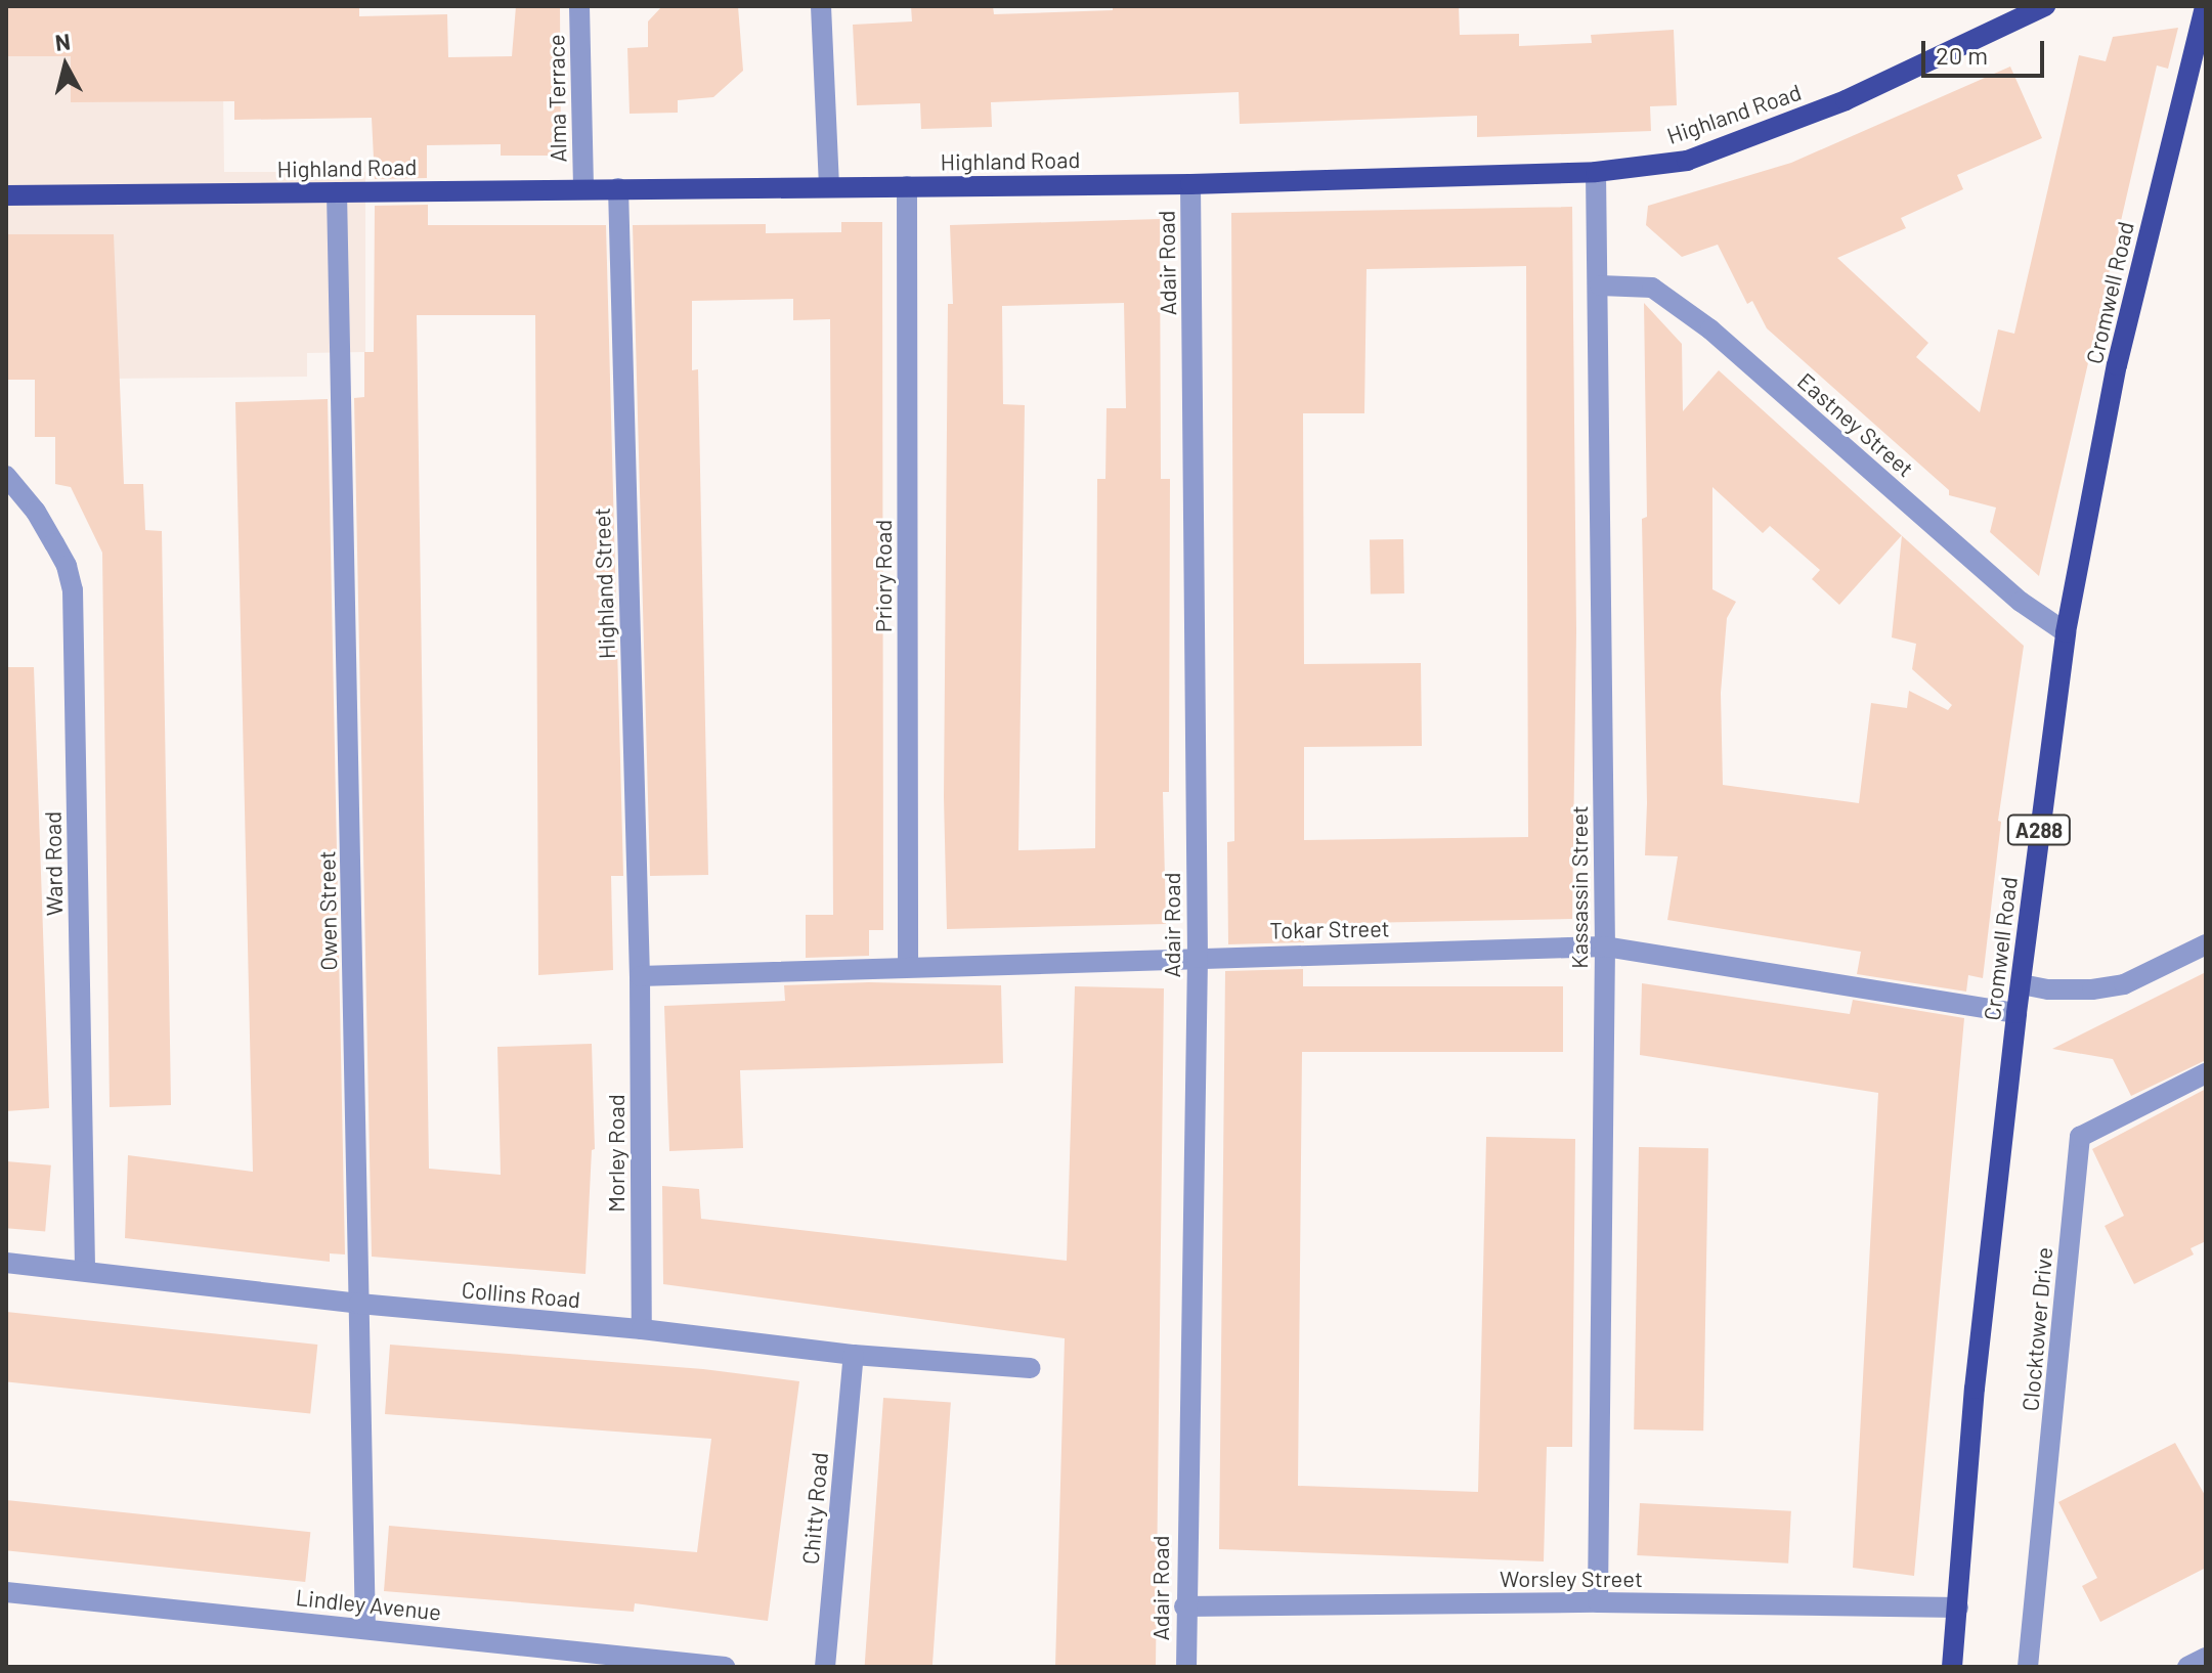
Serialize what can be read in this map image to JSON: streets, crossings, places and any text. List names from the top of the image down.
{
  "streets": {
    "main road": ["Highland Road", "Cromwell Road", "A288"],
    "street": [
      "Alma Terrace",
      "Adair Road",
      "Eastney Street",
      "Priory Road",
      "Highland Street",
      "Ward Road",
      "Kassassin Street",
      "Owen Street",
      "Tokar Street",
      "Morley Road",
      "Collins Road",
      "Clocktower Drive",
      "Chitty Road",
      "Worsley Street",
      "Lindley Avenue"
    ]
  },
  "crossings": [
    ["Alma Terrace", "Highland Road"],
    ["Highland Road", "Adair Road"],
    ["Highland Road", "Priory Road"],
    ["Highland Road", "Highland Street"],
    ["Highland Road", "Kassassin Street"],
    ["Highland Road", "Owen Street"],
    ["Adair Road", "Tokar Street"],
    ["Adair Road", "Worsley Street"],
    ["Cromwell Road", "Eastney Street"],
    ["Cromwell Road", "Tokar Street"],
    ["Cromwell Road", "Worsley Street"],
    ["Eastney Street", "Kassassin Street"],
    ["Priory Road", "Tokar Street"],
    ["Highland Street", "Tokar Street"],
    ["Highland Street", "Morley Road"],
    ["Ward Road", "Collins Road"],
    ["Kassassin Street", "Tokar Street"],
    ["Kassassin Street", "Worsley Street"],
    ["Owen Street", "Collins Road"],
    ["Owen Street", "Lindley Avenue"],
    ["Tokar Street", "Morley Road"],
    ["Morley Road", "Collins Road"],
    ["Collins Road", "Chitty Road"]
  ],
  "scale_bar": "20 m",
  "north": "top"
}
